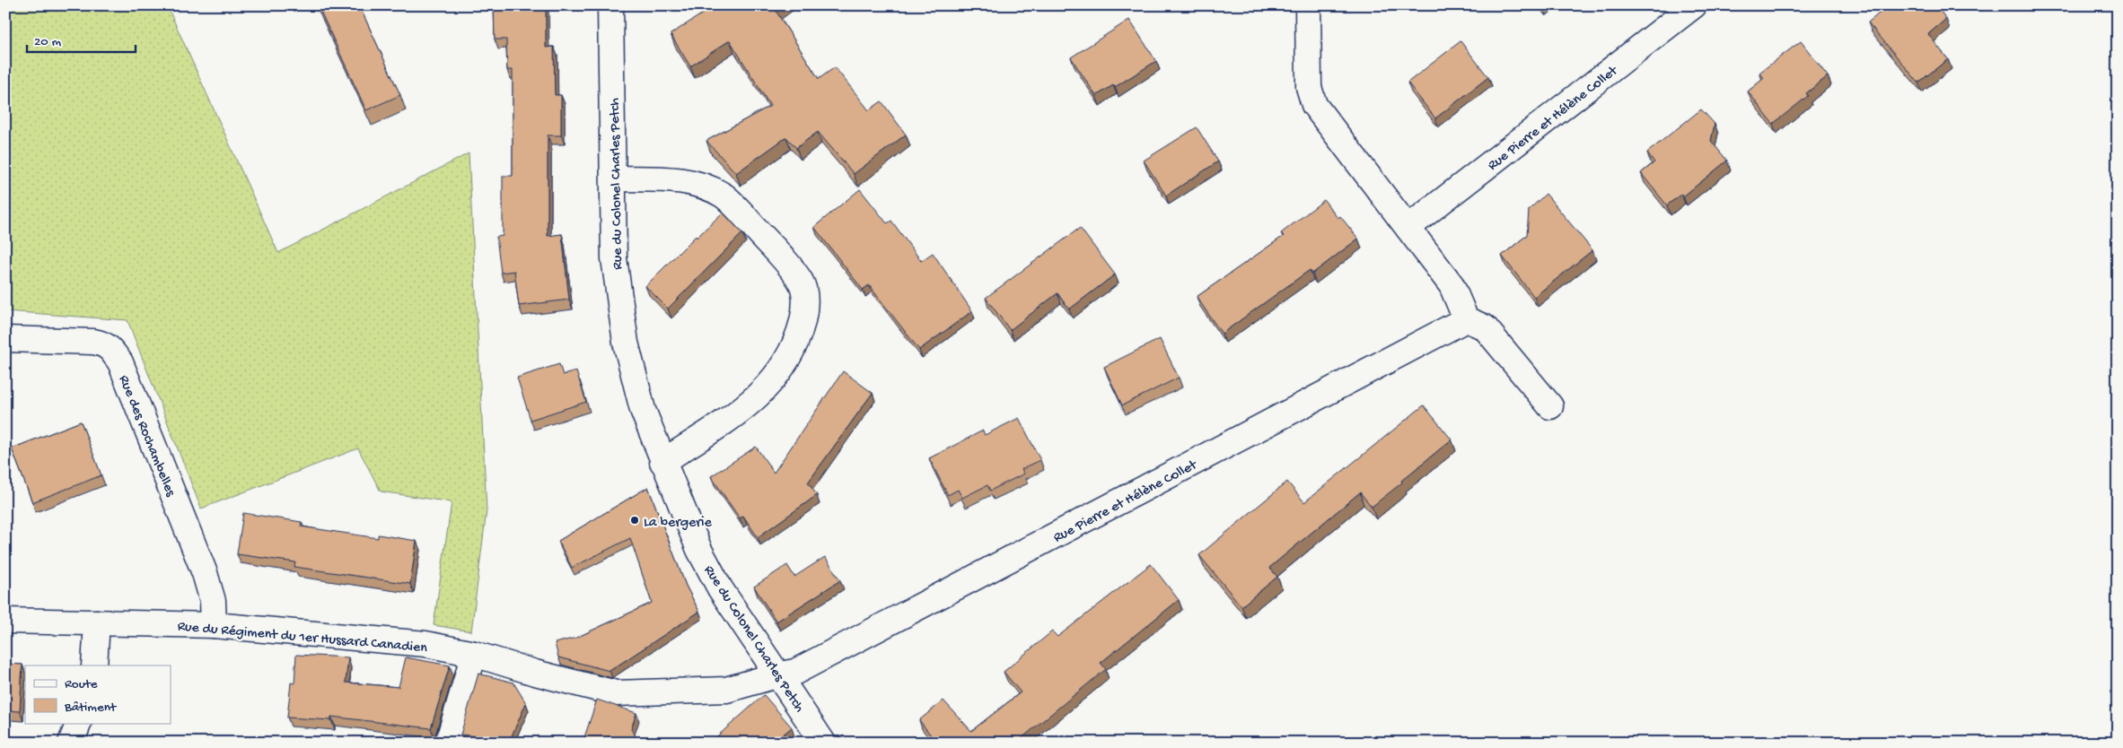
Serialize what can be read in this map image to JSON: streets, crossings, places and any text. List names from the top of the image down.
{
  "streets": {
    "street": [
      "Rue Pierre et Hélène Collet",
      "Rue du Colonel Charles Petch",
      "Rue des Rochambelles",
      "Rue du Régiment du 1er Hussard Canadien"
    ]
  },
  "crossings": [
    ["Rue Pierre et Hélène Collet", "Rue du Colonel Charles Petch"],
    ["Rue Pierre et Hélène Collet", "Rue du Régiment du 1er Hussard Canadien"],
    ["Rue du Colonel Charles Petch", "Rue du Régiment du 1er Hussard Canadien"],
    ["Rue des Rochambelles", "Rue du Régiment du 1er Hussard Canadien"]
  ],
  "places": ["La bergerie"],
  "legend": ["Route", "Bâtiment"],
  "scale_bar": "20 m"
}
